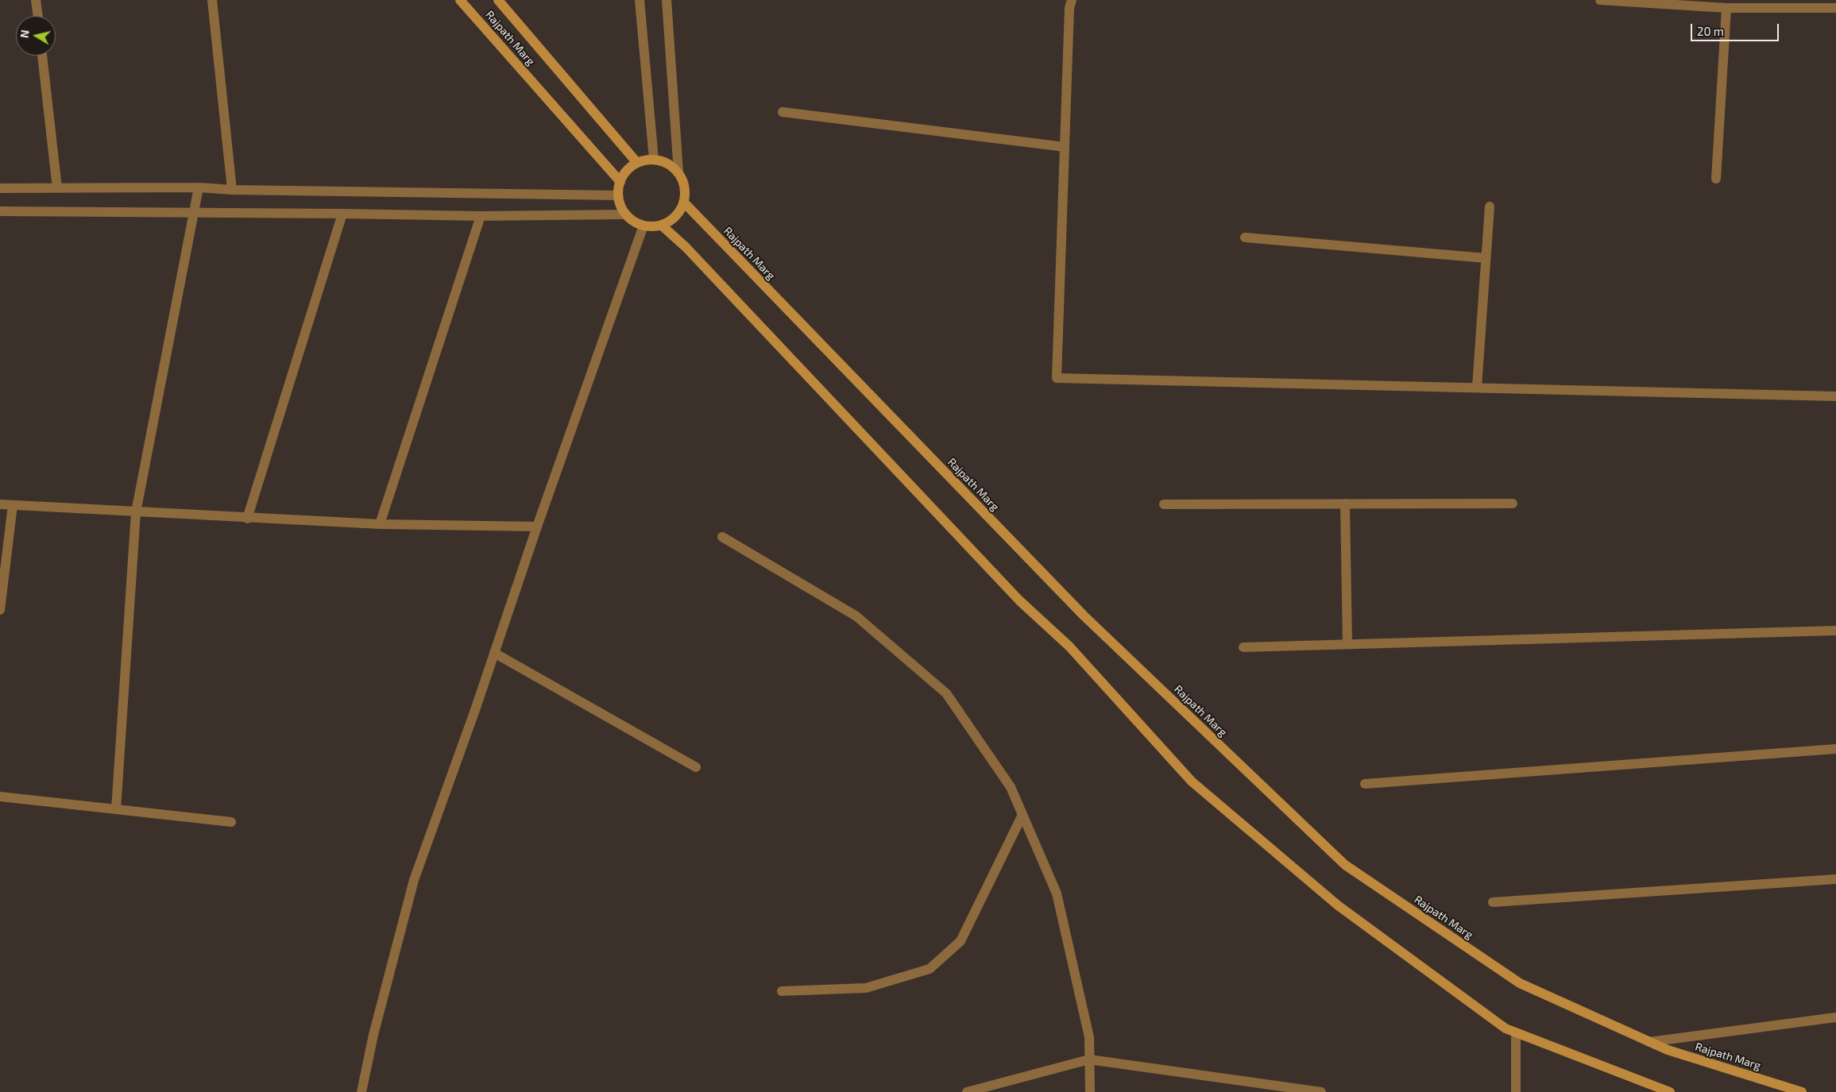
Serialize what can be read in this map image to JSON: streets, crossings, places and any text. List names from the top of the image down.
{
  "streets": {
    "main road": ["Rajpath Marg"]
  },
  "scale_bar": "20 m",
  "north": "left"
}
